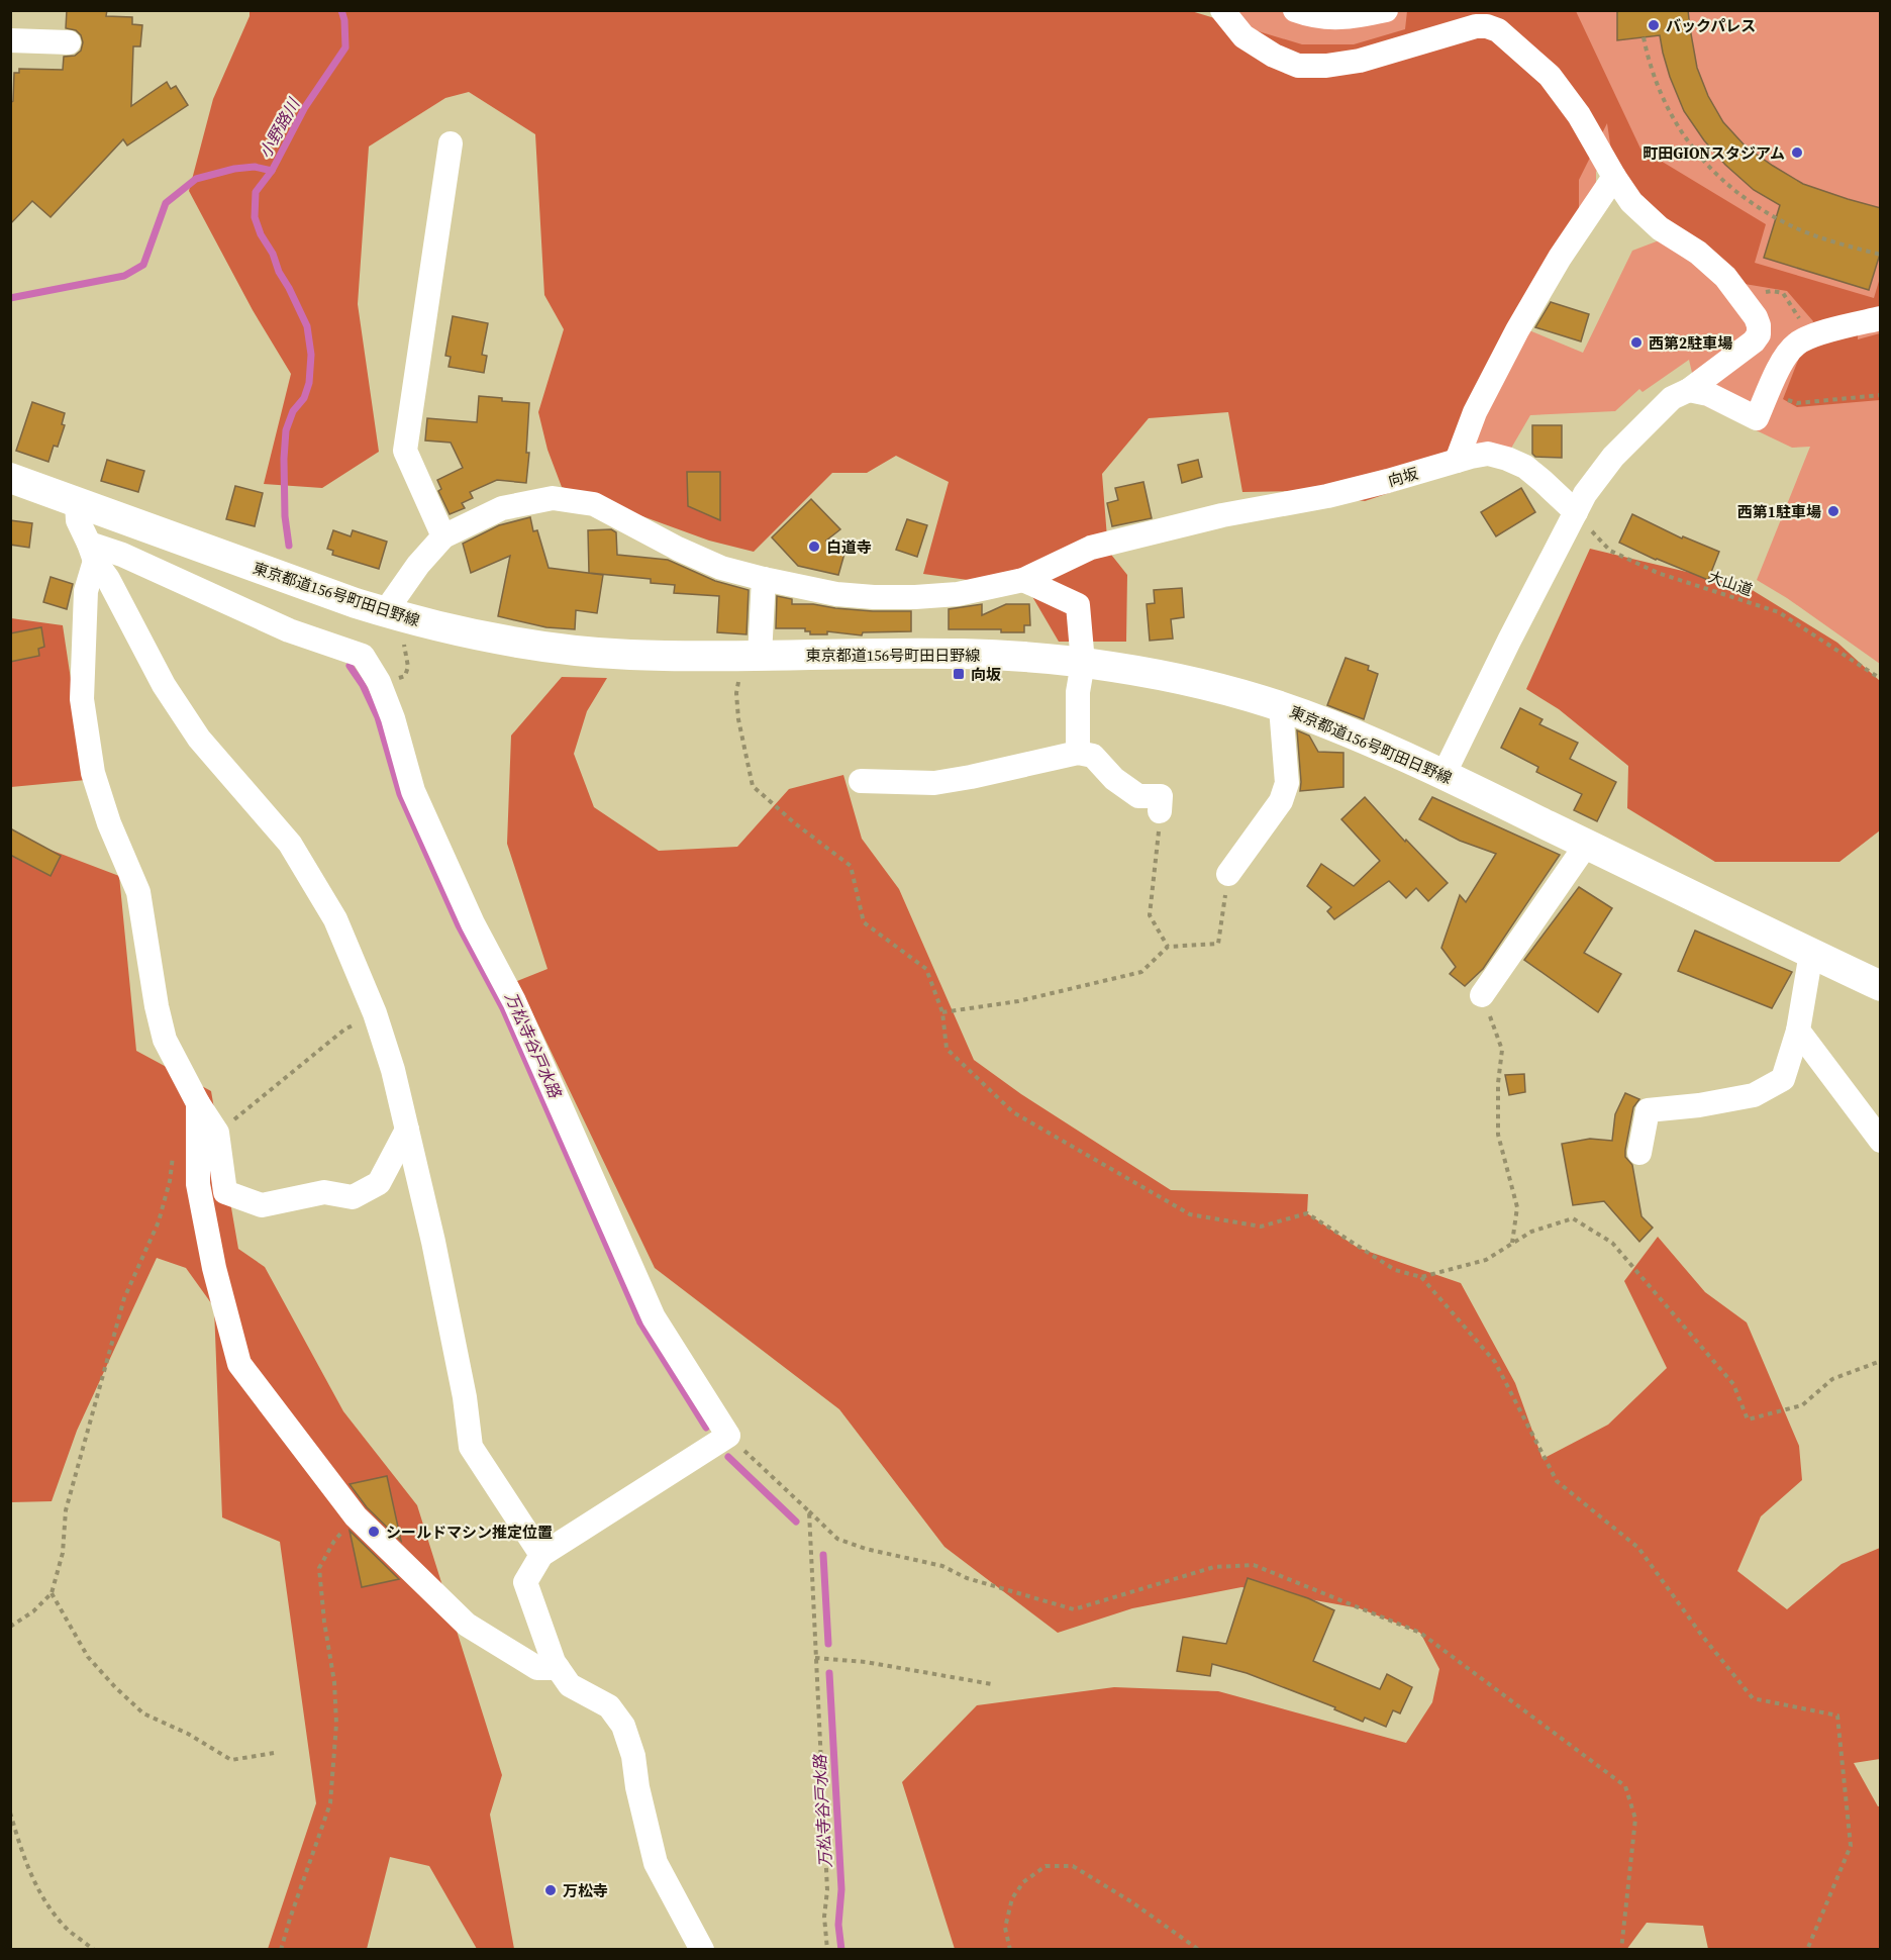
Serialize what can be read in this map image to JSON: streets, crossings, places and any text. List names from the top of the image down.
{
  "streets": {
    "main road": ["東京都道156号町田日野線"],
    "street": ["向坂"],
    "path": ["大山道"]
  },
  "crossings": [
    ["向坂", "大山道"]
  ],
  "water": ["小野路川", "万松寺谷戸水路"],
  "places": {
    "other": [
      "バックパレス",
      "町田GIONスタジアム",
      "西第2駐車場",
      "西第1駐車場",
      "白道寺",
      "シールドマシン推定位置",
      "万松寺"
    ],
    "transit": ["向坂"]
  }
}
